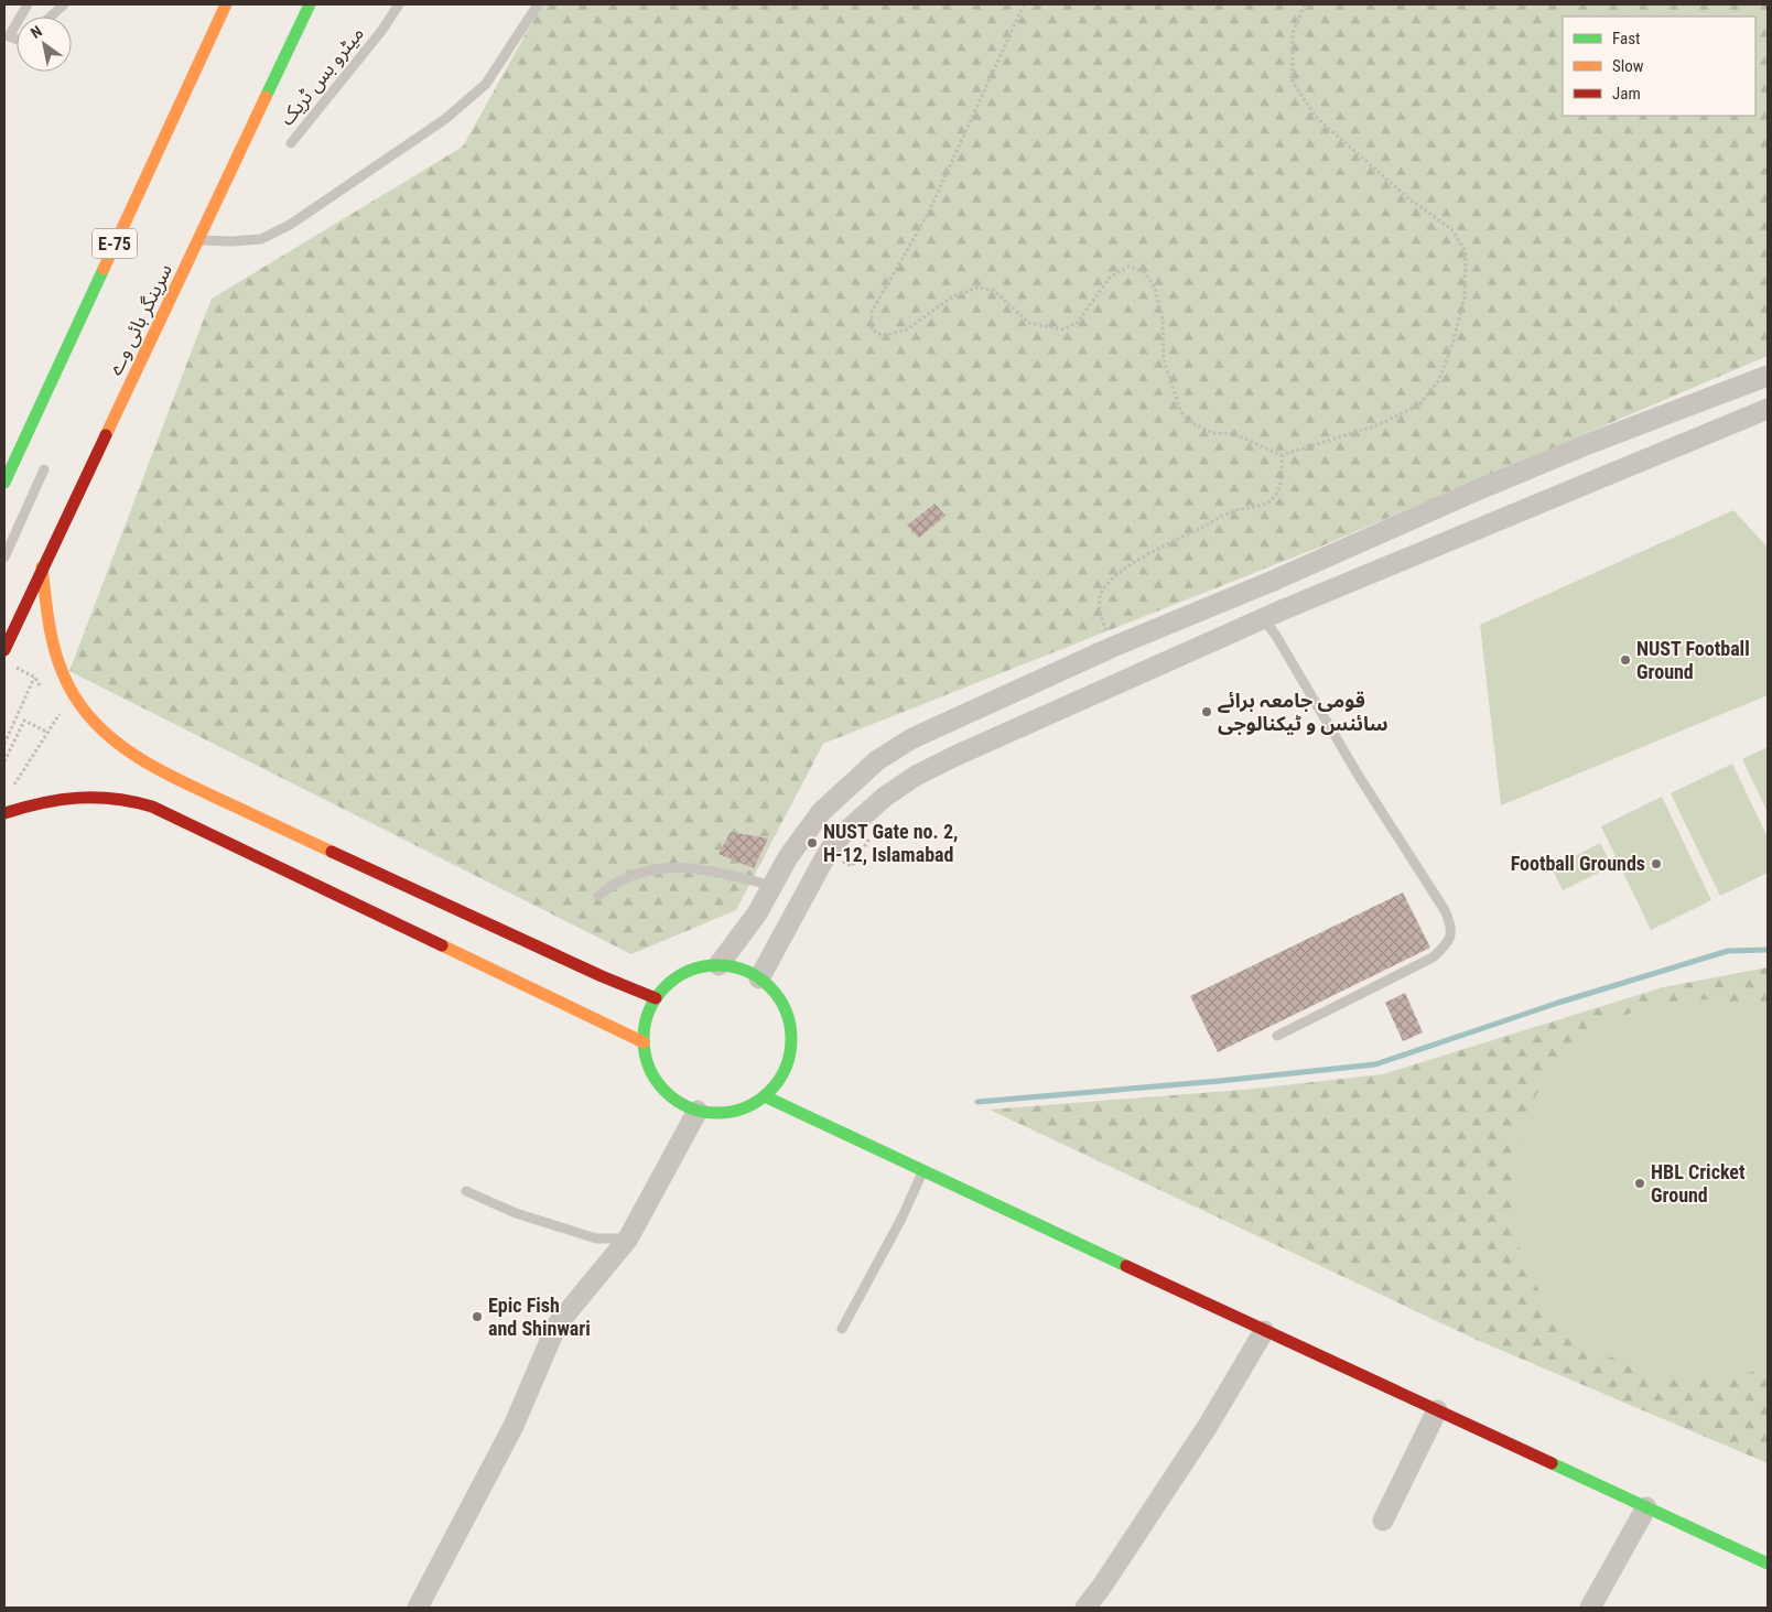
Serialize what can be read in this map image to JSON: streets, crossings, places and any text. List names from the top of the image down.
{
  "streets": {
    "main road": ["E-75", "سرینگر ہائی وے"],
    "lane": ["میٹرو بس ٹریک"]
  },
  "places": [
    "NUST Football Ground",
    "قومی جامعہ برائے سائنس و ٹیکنالوجی",
    "NUST Gate no. 2, H-12, Islamabad",
    "Football Grounds",
    "HBL Cricket Ground",
    "Epic Fish and Shinwari"
  ],
  "legend": ["Fast", "Slow", "Jam"],
  "north": "top left"
}
